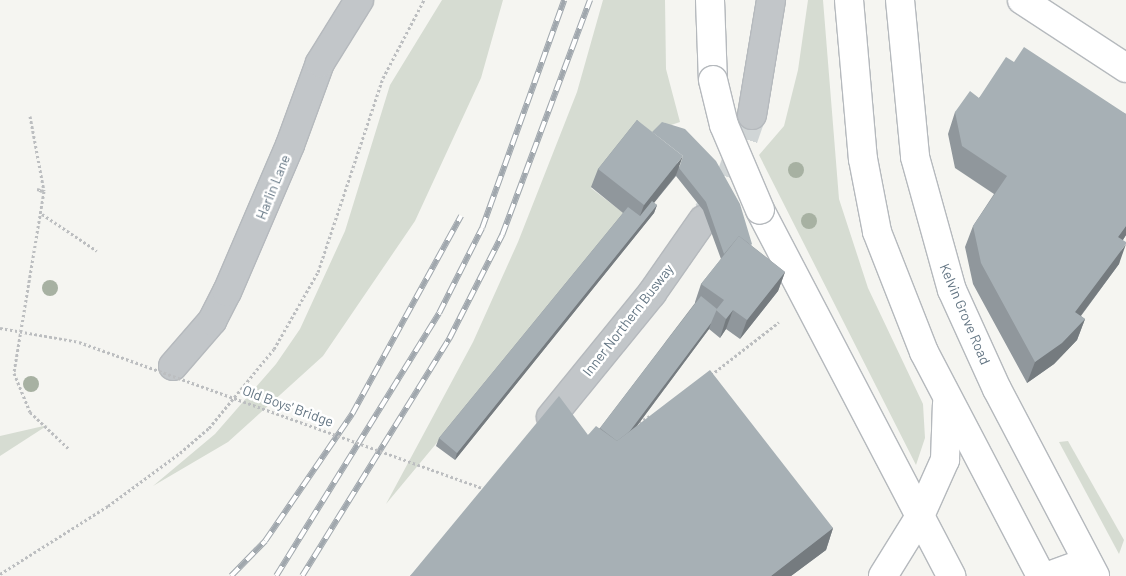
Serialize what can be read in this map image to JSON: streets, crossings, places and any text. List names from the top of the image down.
{
  "streets": {
    "main road": ["Kelvin Grove Road"],
    "street": ["Harlin Lane", "Inner Northern Busway"],
    "path": ["Old Boys' Bridge"]
  }
}
